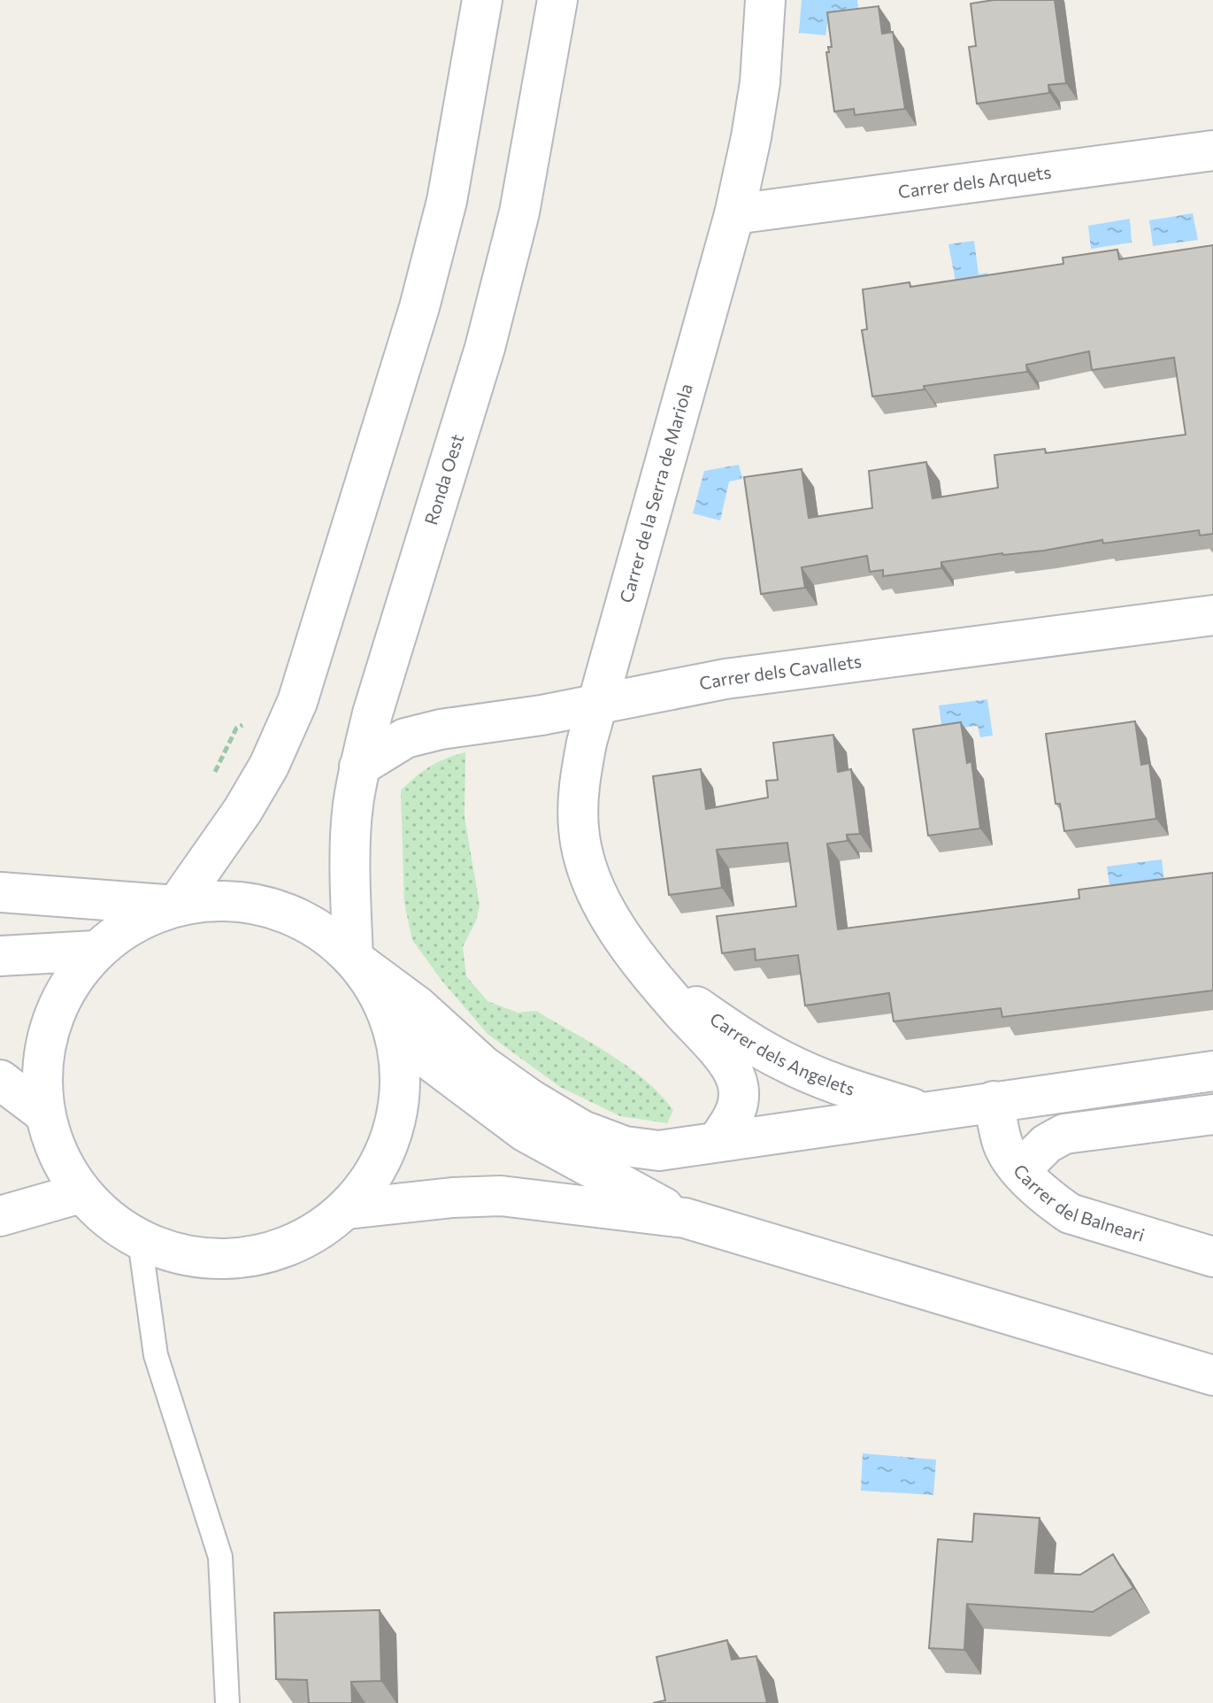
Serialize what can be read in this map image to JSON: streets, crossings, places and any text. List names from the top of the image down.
{
  "streets": {
    "street": [
      "Carrer dels Arquets",
      "Ronda Oest",
      "Carrer de la Serra de Mariola",
      "Carrer dels Cavallets",
      "Carrer dels Angelets",
      "Carrer del Balneari"
    ]
  },
  "crossings": [
    ["Carrer dels Arquets", "Carrer de la Serra de Mariola"],
    ["Ronda Oest", "Carrer dels Cavallets"],
    ["Ronda Oest", "Carrer dels Angelets"],
    ["Carrer de la Serra de Mariola", "Carrer dels Cavallets"],
    ["Carrer de la Serra de Mariola", "Carrer dels Angelets"],
    ["Carrer dels Angelets", "Carrer del Balneari"]
  ]
}
